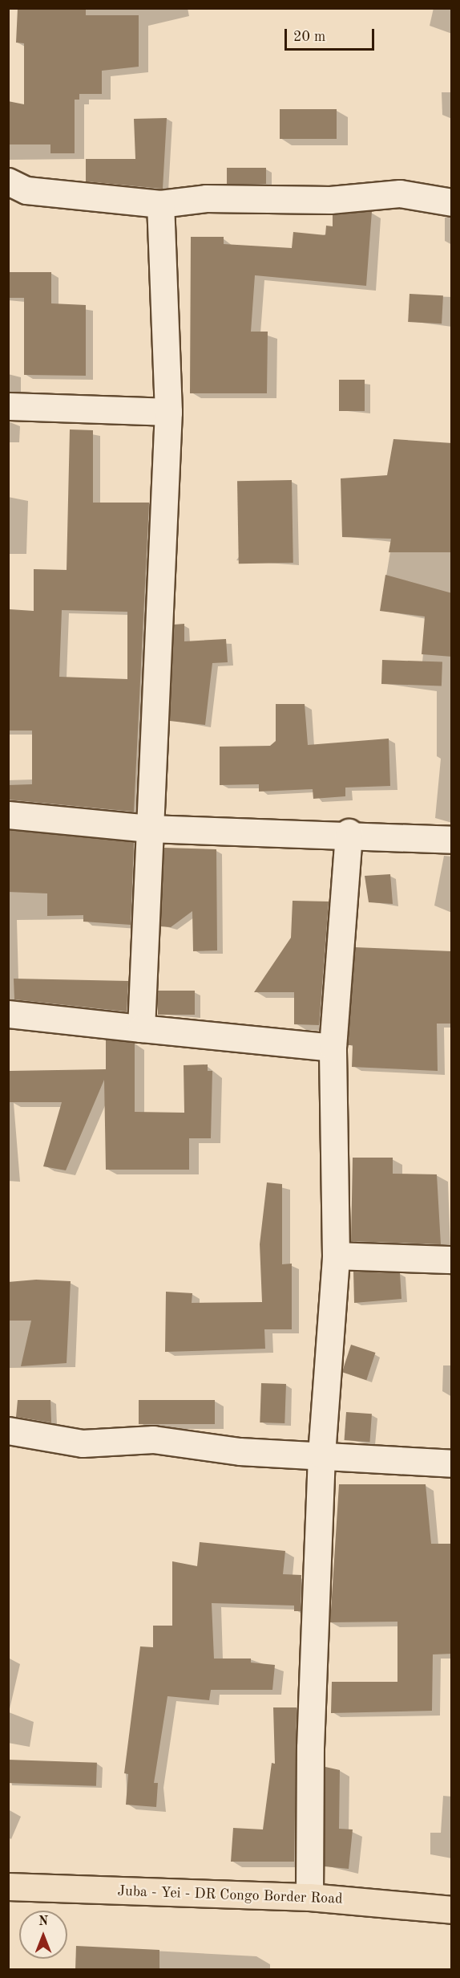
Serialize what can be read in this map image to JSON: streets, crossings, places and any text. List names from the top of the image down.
{
  "streets": {
    "main road": ["Juba - Yei - DR Congo Border Road"]
  },
  "scale_bar": "20 m",
  "north": "top"
}
